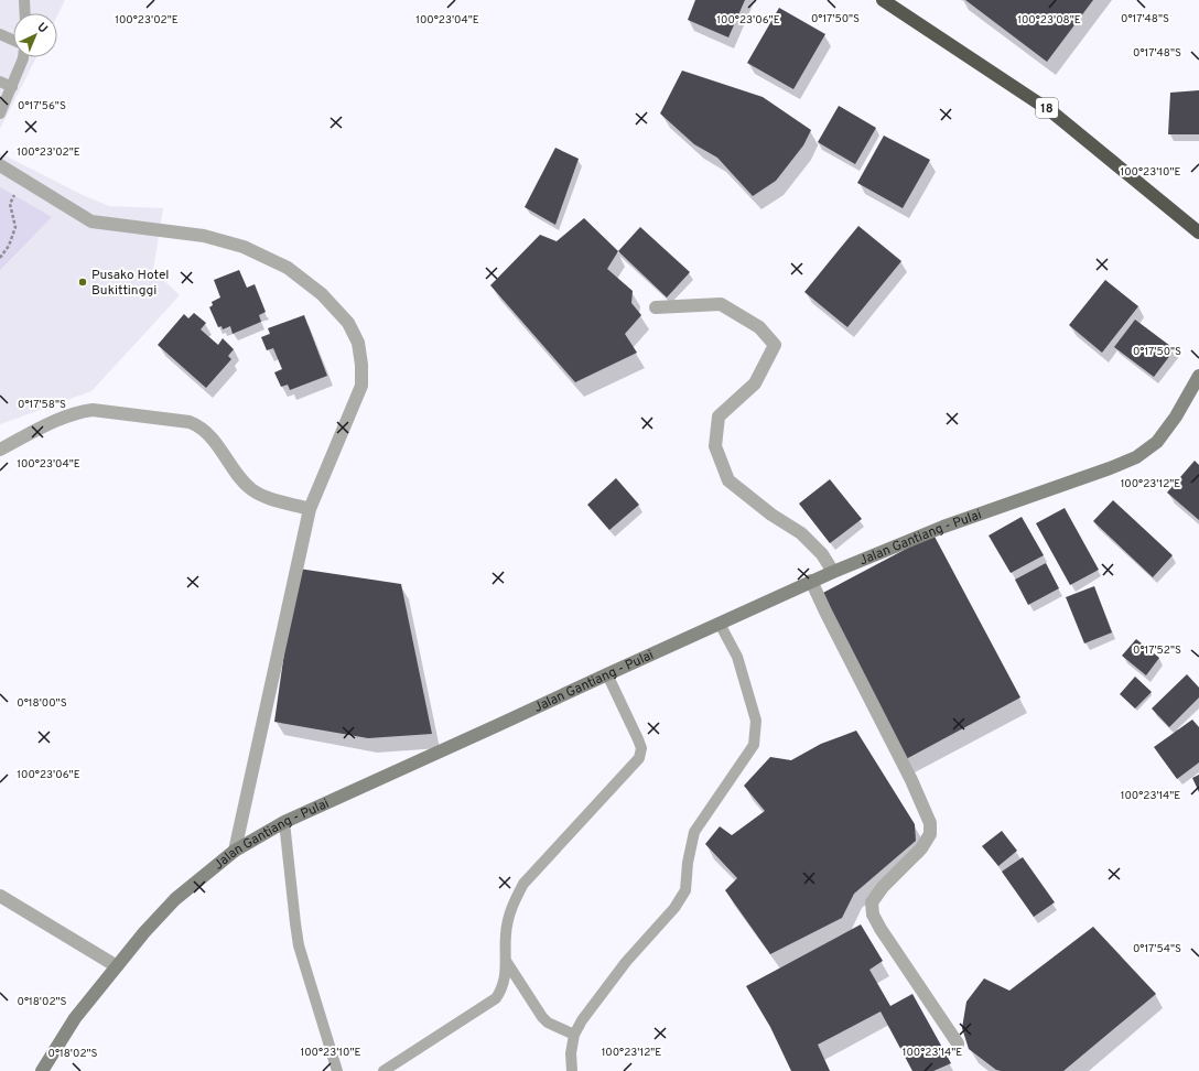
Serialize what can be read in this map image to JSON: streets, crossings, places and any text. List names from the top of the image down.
{
  "streets": {
    "highway": ["18"],
    "street": ["Jalan Gantiang - Pulai"]
  },
  "places": ["Pusako Hotel Bukittinggi"],
  "north": "top right",
  "coordinates": [
    "0°17'50\"S",
    "0°17'48\"S",
    "100°23'02\"E",
    "100°23'04\"E",
    "100°23'06\"E",
    "100°23'08\"E",
    "0°17'56\"S",
    "100°23'10\"E",
    "0°17'58\"S",
    "100°23'12\"E",
    "0°17'52\"S",
    "0°18'00\"S",
    "100°23'14\"E",
    "0°17'54\"S",
    "0°18'02\"S"
  ]
}
